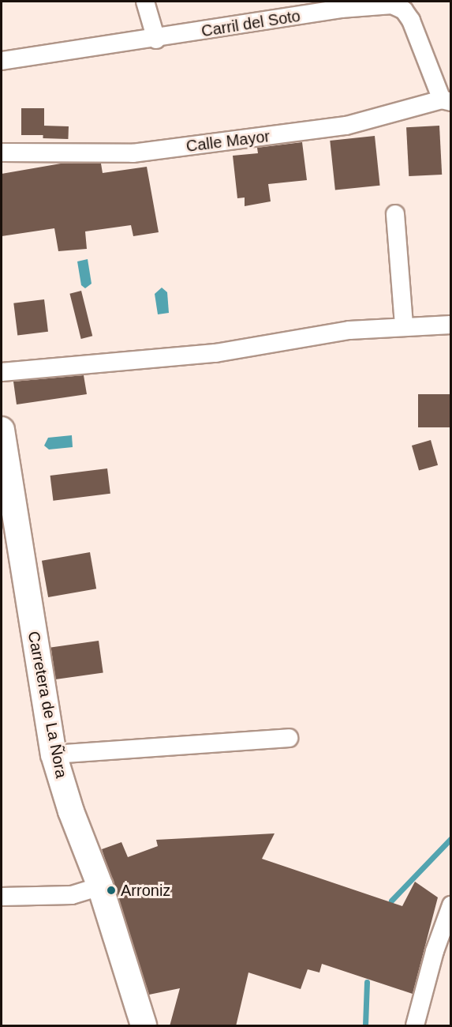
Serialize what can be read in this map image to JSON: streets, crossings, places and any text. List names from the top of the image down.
{
  "streets": {
    "main road": ["Carretera de La Ñora"],
    "street": ["Carril del Soto", "Calle Mayor"]
  },
  "crossings": [
    ["Carril del Soto", "Calle Mayor"]
  ],
  "places": ["Arroniz"]
}
